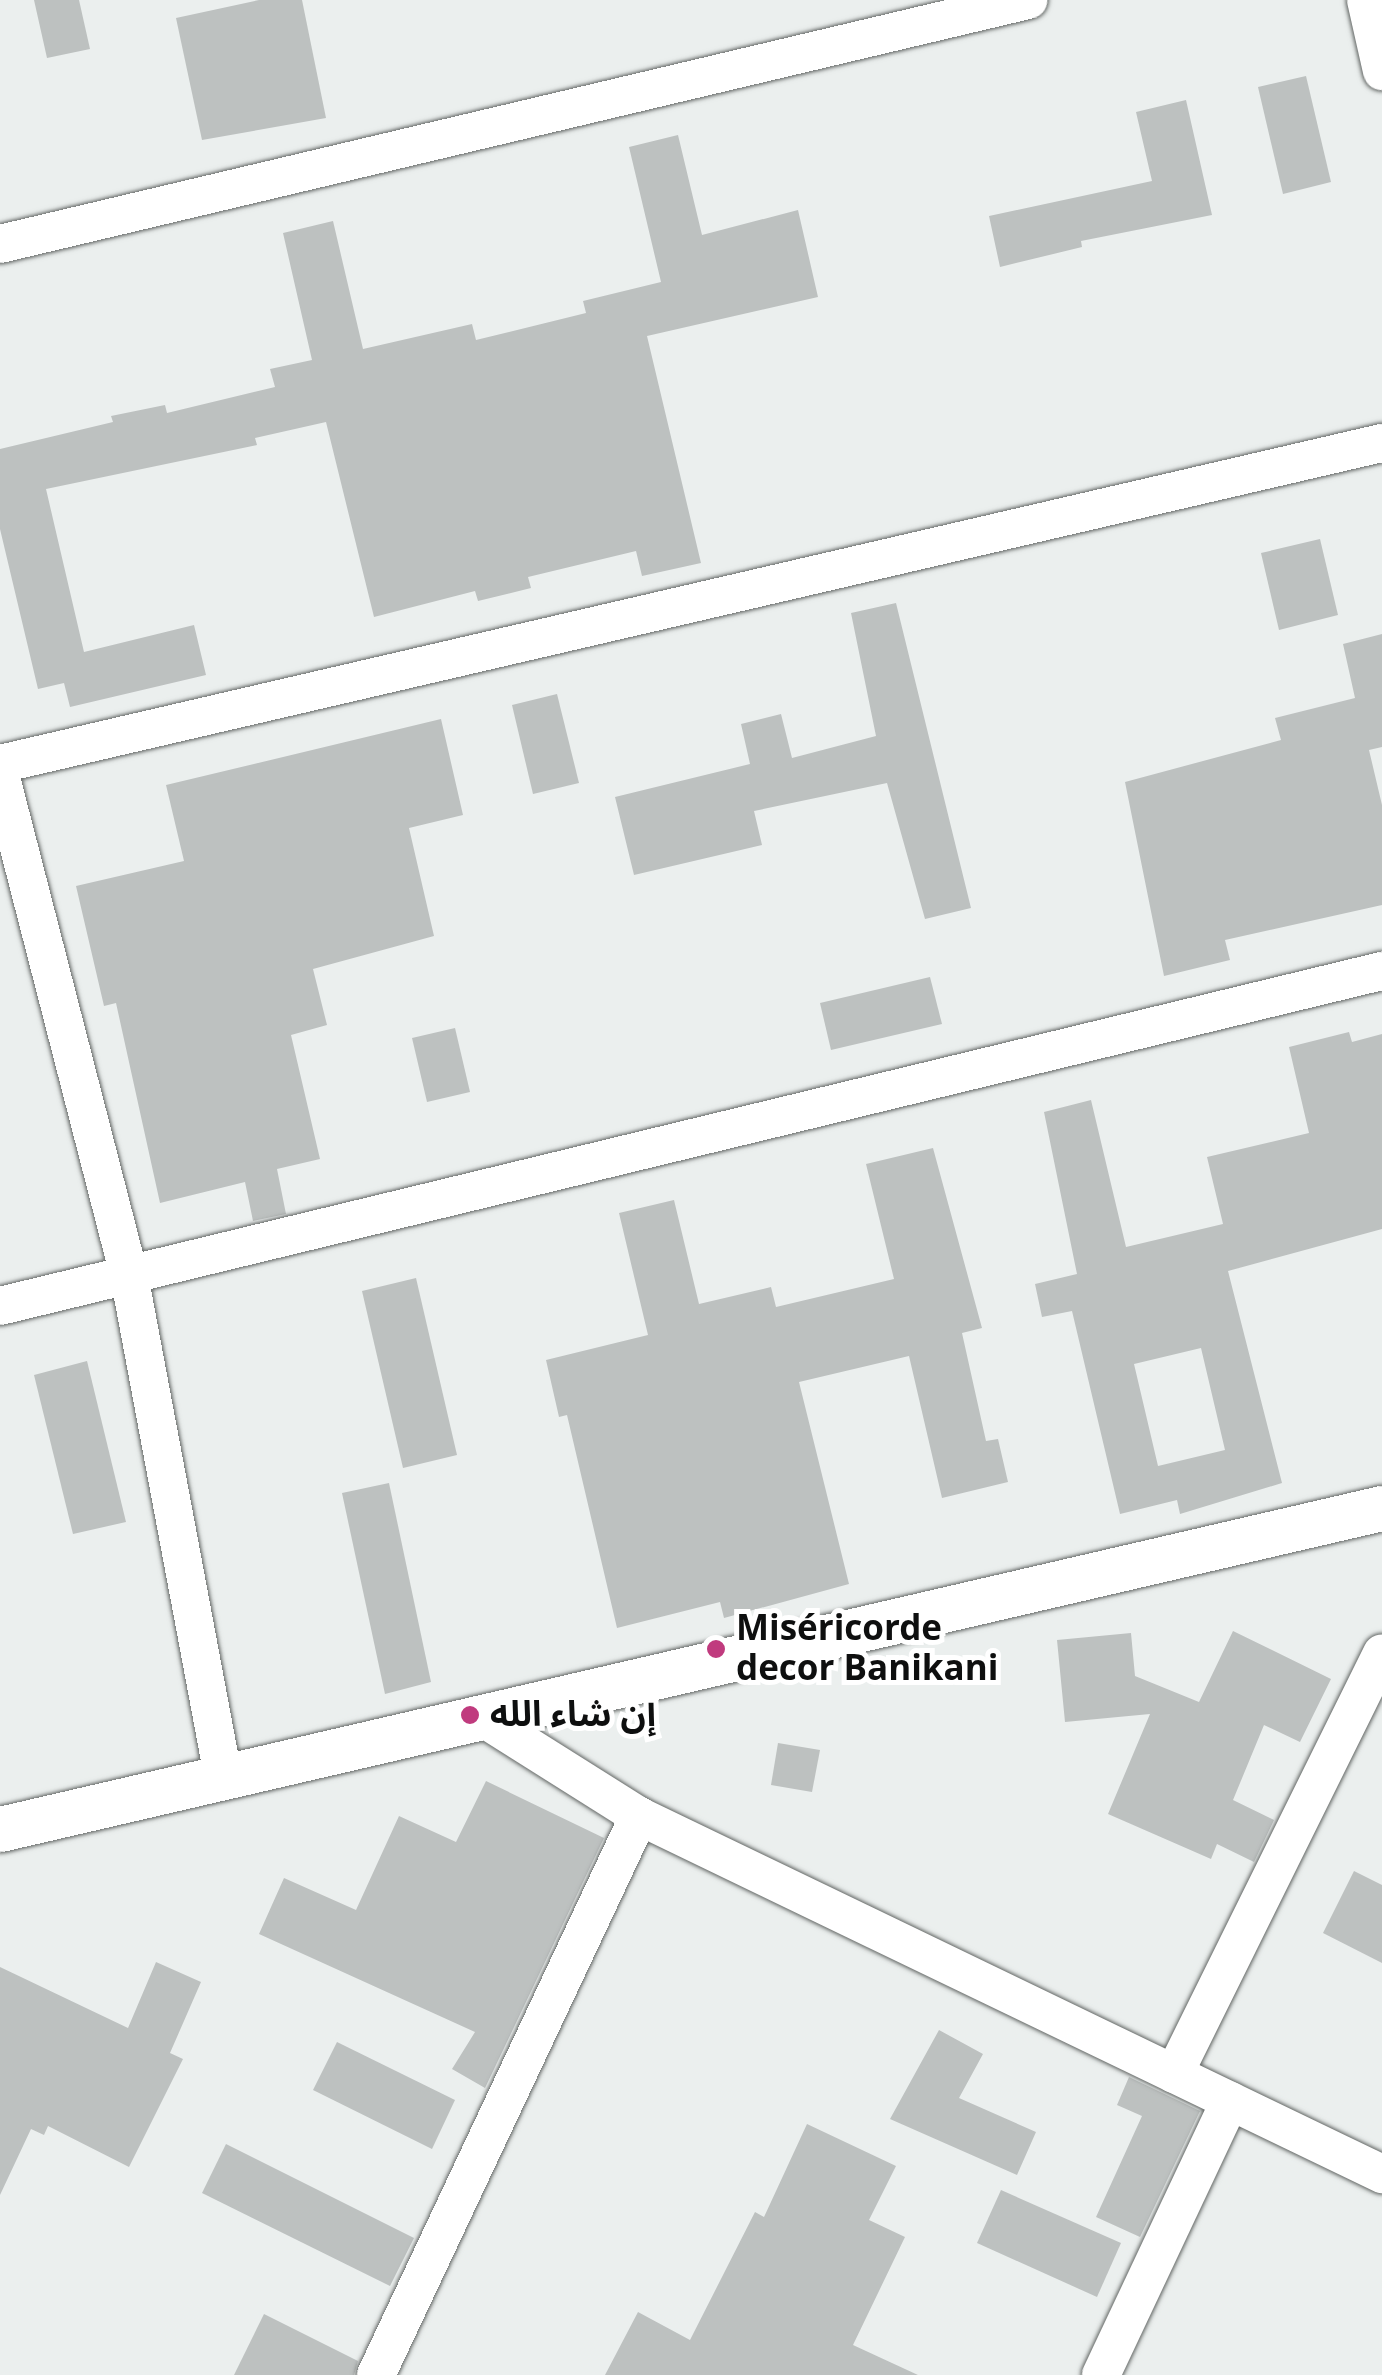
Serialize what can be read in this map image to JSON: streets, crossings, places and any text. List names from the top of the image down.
{
  "places": ["Miséricorde decor Banikani", "إن شاء الله"]
}
